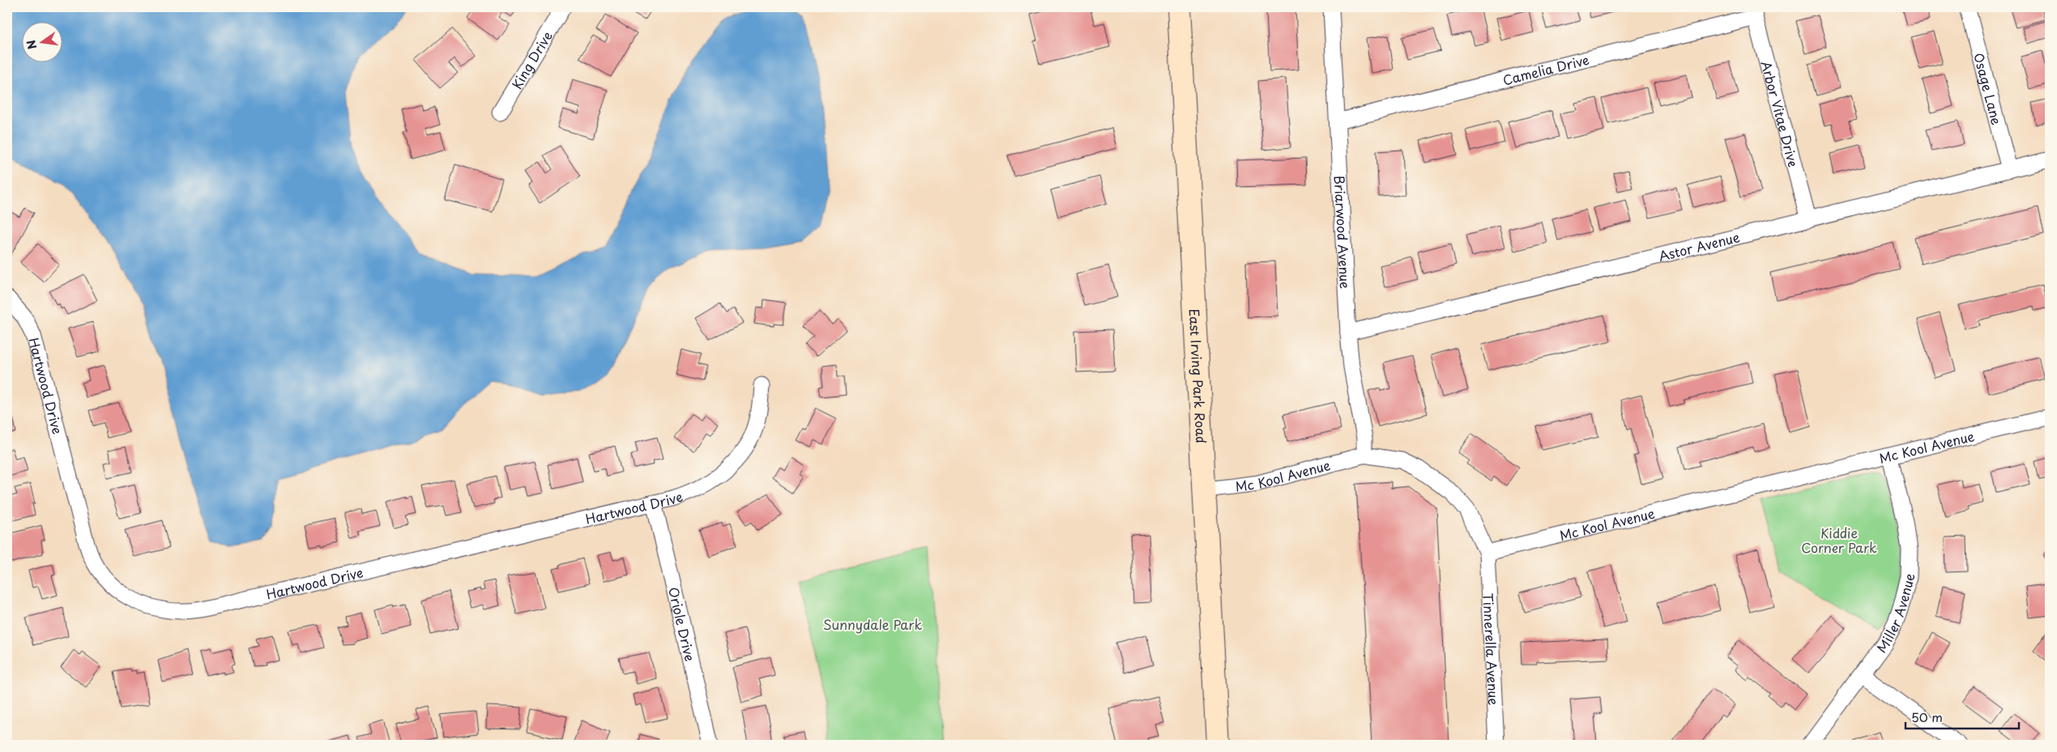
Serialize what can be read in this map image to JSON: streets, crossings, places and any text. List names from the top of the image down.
{
  "streets": {
    "main road": ["East Irving Park Road"],
    "street": [
      "King Drive",
      "Camelia Drive",
      "Osage Lane",
      "Arbor Vitae Drive",
      "Briarwood Avenue",
      "Astor Avenue",
      "Hartwood Drive",
      "Mc Kool Avenue",
      "Miller Avenue",
      "Oriole Drive",
      "Tinnerella Avenue"
    ]
  },
  "crossings": [
    ["Camelia Drive", "Arbor Vitae Drive"],
    ["Camelia Drive", "Briarwood Avenue"],
    ["Osage Lane", "Astor Avenue"],
    ["Arbor Vitae Drive", "Astor Avenue"],
    ["Briarwood Avenue", "Astor Avenue"],
    ["Briarwood Avenue", "Mc Kool Avenue"],
    ["East Irving Park Road", "Mc Kool Avenue"],
    ["Hartwood Drive", "Oriole Drive"],
    ["Mc Kool Avenue", "Miller Avenue"],
    ["Mc Kool Avenue", "Tinnerella Avenue"]
  ],
  "parks": ["Kiddie Corner Park", "Sunnydale Park"],
  "scale_bar": "50 m",
  "north": "left"
}
